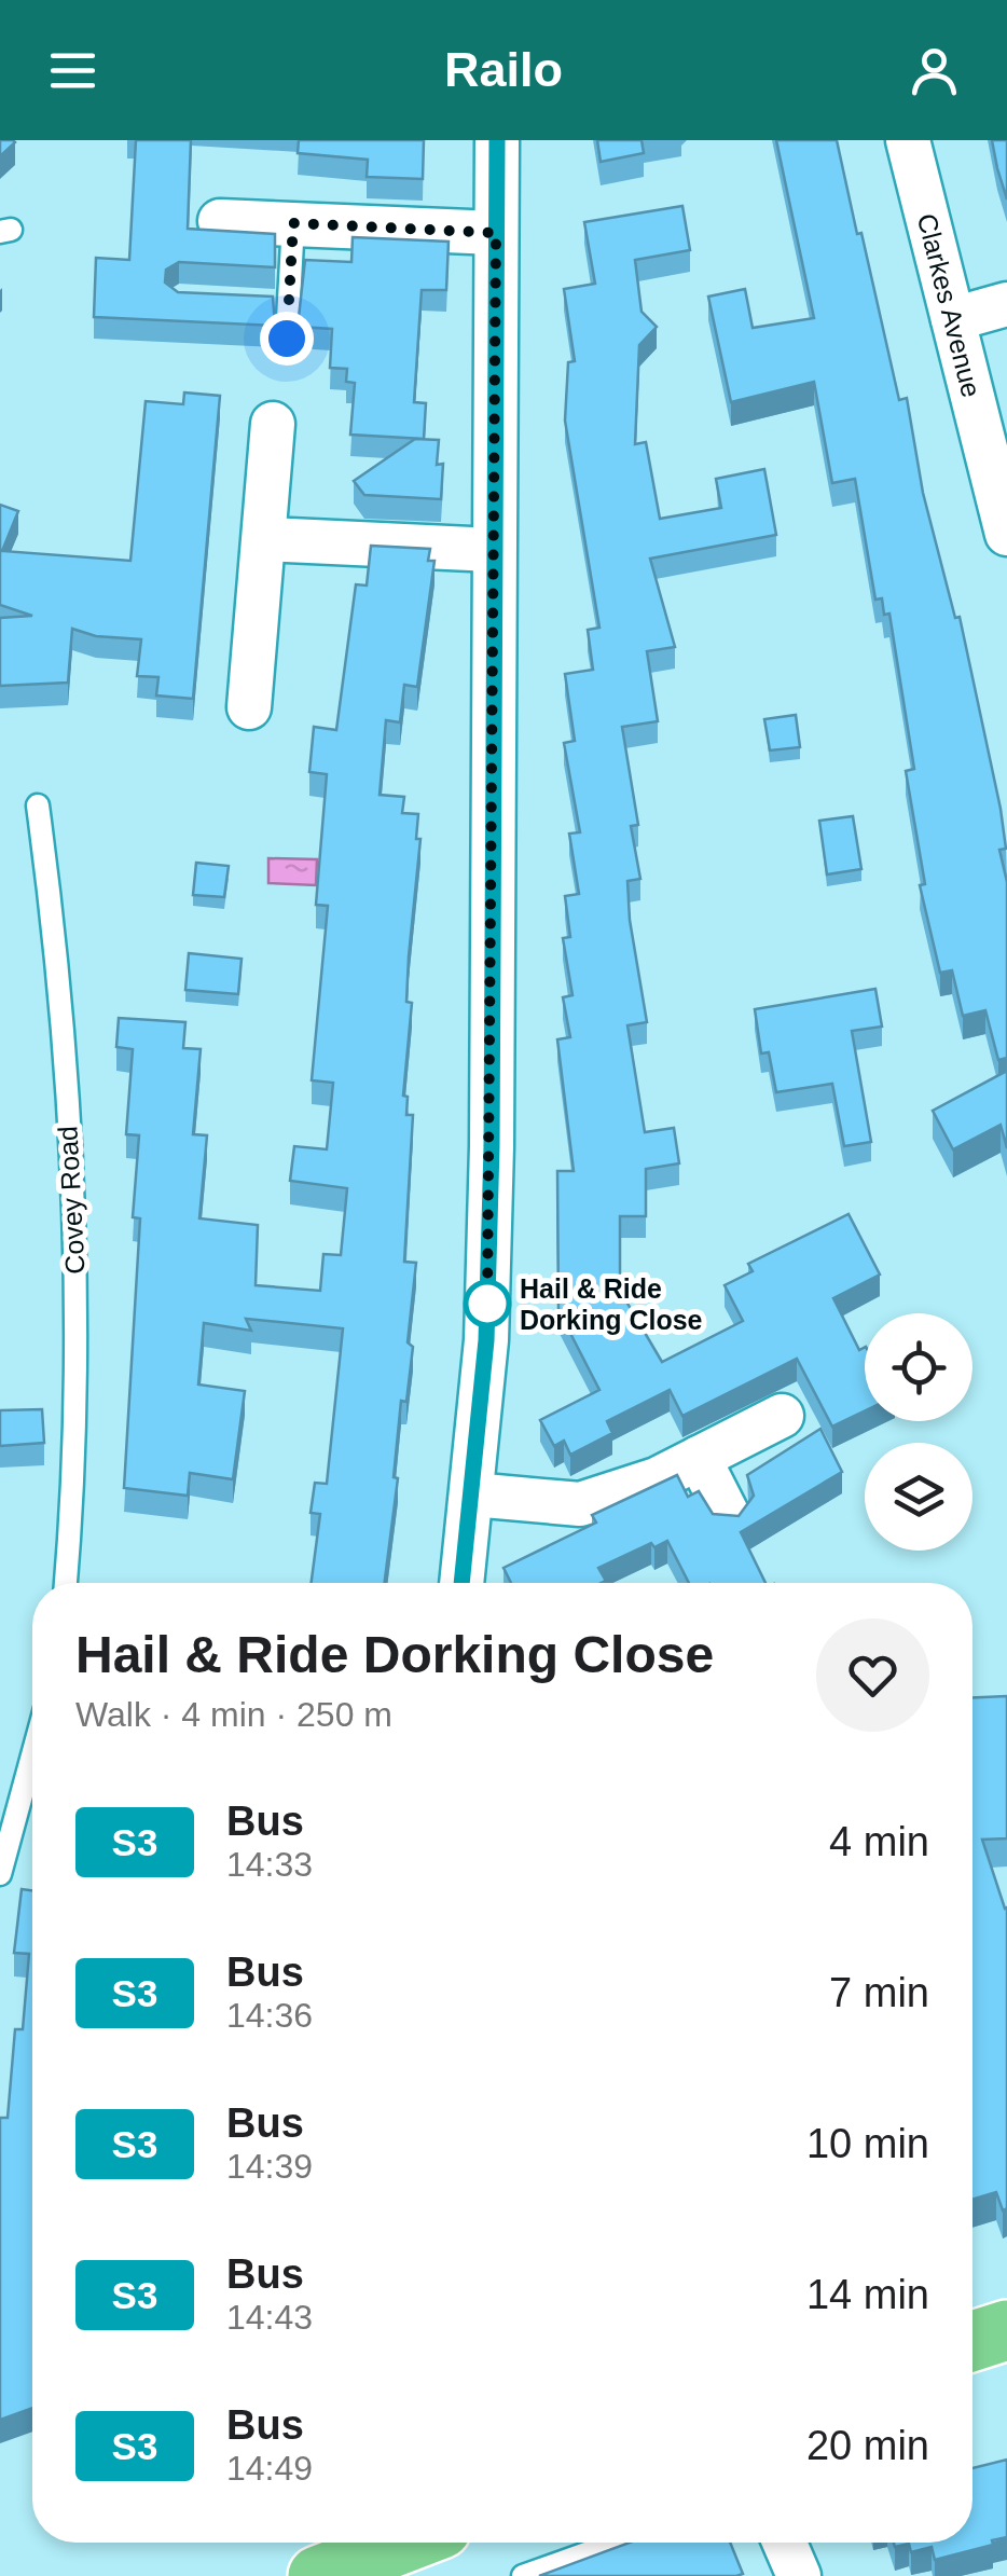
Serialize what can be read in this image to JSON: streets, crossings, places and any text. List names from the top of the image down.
{
  "streets": {
    "street": ["Clarkes Avenue"],
    "lane": ["Covey Road"]
  },
  "places": ["Hail & Ride Dorking Close"],
  "lines": ["bus line S3"],
  "page": {
    "header": "Railo",
    "heading": ["Hail & Ride Dorking Close", "Walk · 4 min · 250 m"],
    "list": [
      {
        "mark": "S3",
        "name": "Bus",
        "note": "14:33",
        "value": "4 min"
      },
      {
        "mark": "S3",
        "name": "Bus",
        "note": "14:36",
        "value": "7 min"
      },
      {
        "mark": "S3",
        "name": "Bus",
        "note": "14:39",
        "value": "10 min"
      },
      {
        "mark": "S3",
        "name": "Bus",
        "note": "14:43",
        "value": "14 min"
      },
      {
        "mark": "S3",
        "name": "Bus",
        "note": "14:49",
        "value": "20 min"
      }
    ]
  }
}
